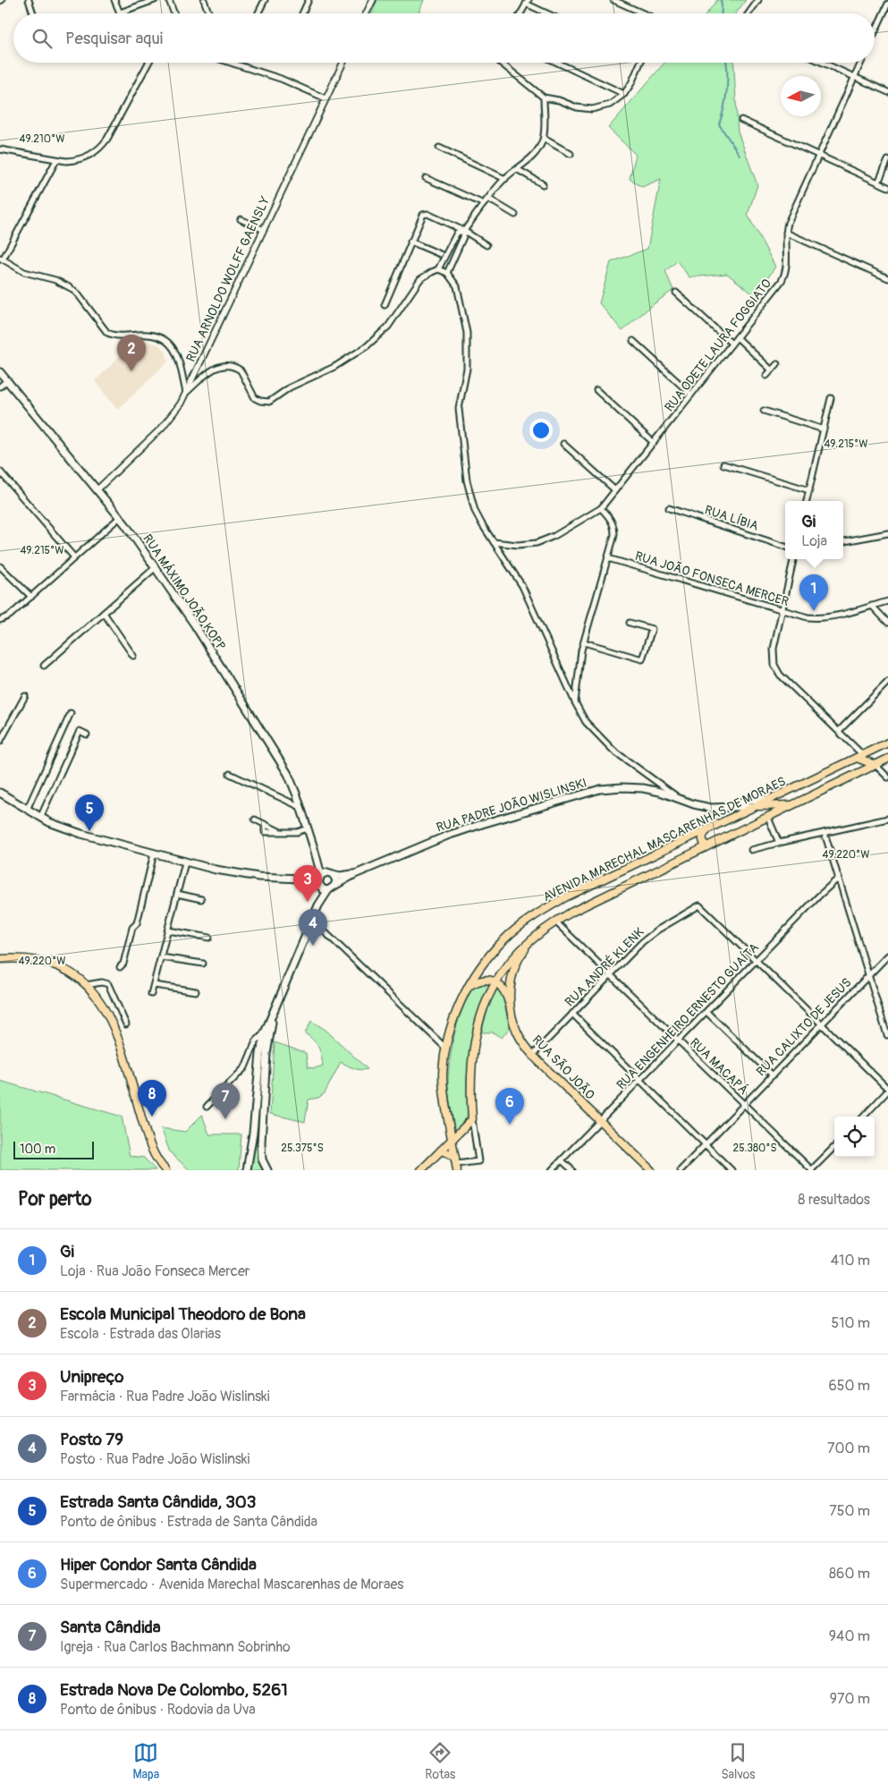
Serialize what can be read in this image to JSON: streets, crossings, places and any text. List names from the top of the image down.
{
  "streets": {
    "main road": [
      "RUA MÁXIMO JOÃO KOPP",
      "RUA PADRE JOÃO WISLINSKI",
      "AVENIDA MARECHAL MASCARENHAS DE MORAES",
      "RUA SÃO JOÃO"
    ],
    "street": [
      "RUA ARNOLDO WOLFF GAENSLY",
      "RUA ODETE LAURA FOGGIATO",
      "RUA LÍBIA",
      "RUA JOÃO FONSECA MERCER",
      "RUA ANDRÉ KLENK",
      "RUA ENGENHEIRO ERNESTO GUAÍTA",
      "RUA CALIXTO DE JESUS",
      "RUA MACAPÁ"
    ]
  },
  "crossings": [
    ["RUA ARNOLDO WOLFF GAENSLY", "RUA MÁXIMO JOÃO KOPP"],
    ["RUA MÁXIMO JOÃO KOPP", "RUA PADRE JOÃO WISLINSKI"],
    ["AVENIDA MARECHAL MASCARENHAS DE MORAES", "RUA MACAPÁ"],
    ["AVENIDA MARECHAL MASCARENHAS DE MORAES", "RUA SÃO JOÃO"],
    ["RUA ANDRÉ KLENK", "RUA ENGENHEIRO ERNESTO GUAÍTA"],
    ["RUA ANDRÉ KLENK", "RUA MACAPÁ"],
    ["RUA ANDRÉ KLENK", "RUA SÃO JOÃO"],
    ["RUA ENGENHEIRO ERNESTO GUAÍTA", "RUA MACAPÁ"],
    ["RUA ENGENHEIRO ERNESTO GUAÍTA", "RUA SÃO JOÃO"],
    ["RUA CALIXTO DE JESUS", "RUA MACAPÁ"]
  ],
  "scale_bar": "100 m",
  "north": "left",
  "page": {
    "search": "Pesquisar aqui",
    "pins": [
      "2",
      "1",
      "5",
      "3",
      "4",
      "8",
      "7",
      "6"
    ],
    "popup": ["Gi", "Loja"],
    "scale": "100 m",
    "heading": ["Por perto", "8 resultados"],
    "list": [
      {
        "mark": "1",
        "name": "Gi",
        "note": "Loja · Rua João Fonseca Mercer",
        "value": "410 m"
      },
      {
        "mark": "2",
        "name": "Escola Municipal Theodoro de Bona",
        "note": "Escola · Estrada das Olarias",
        "value": "510 m"
      },
      {
        "mark": "3",
        "name": "Unipreço",
        "note": "Farmácia · Rua Padre João Wislinski",
        "value": "650 m"
      },
      {
        "mark": "4",
        "name": "Posto 79",
        "note": "Posto · Rua Padre João Wislinski",
        "value": "700 m"
      },
      {
        "mark": "5",
        "name": "Estrada Santa Cândida, 303",
        "note": "Ponto de ônibus · Estrada de Santa Cândida",
        "value": "750 m"
      },
      {
        "mark": "6",
        "name": "Hiper Condor Santa Cândida",
        "note": "Supermercado · Avenida Marechal Mascarenhas de Moraes",
        "value": "860 m"
      },
      {
        "mark": "7",
        "name": "Santa Cândida",
        "note": "Igreja · Rua Carlos Bachmann Sobrinho",
        "value": "940 m"
      },
      {
        "mark": "8",
        "name": "Estrada Nova De Colombo, 5261",
        "note": "Ponto de ônibus · Rodovia da Uva",
        "value": "970 m"
      }
    ],
    "nav": ["Mapa", "Rotas", "Salvos"]
  },
  "coordinates": [
    "49.210°W",
    "49.215°W",
    "49.220°W",
    "25.375°S",
    "25.380°S"
  ]
}
